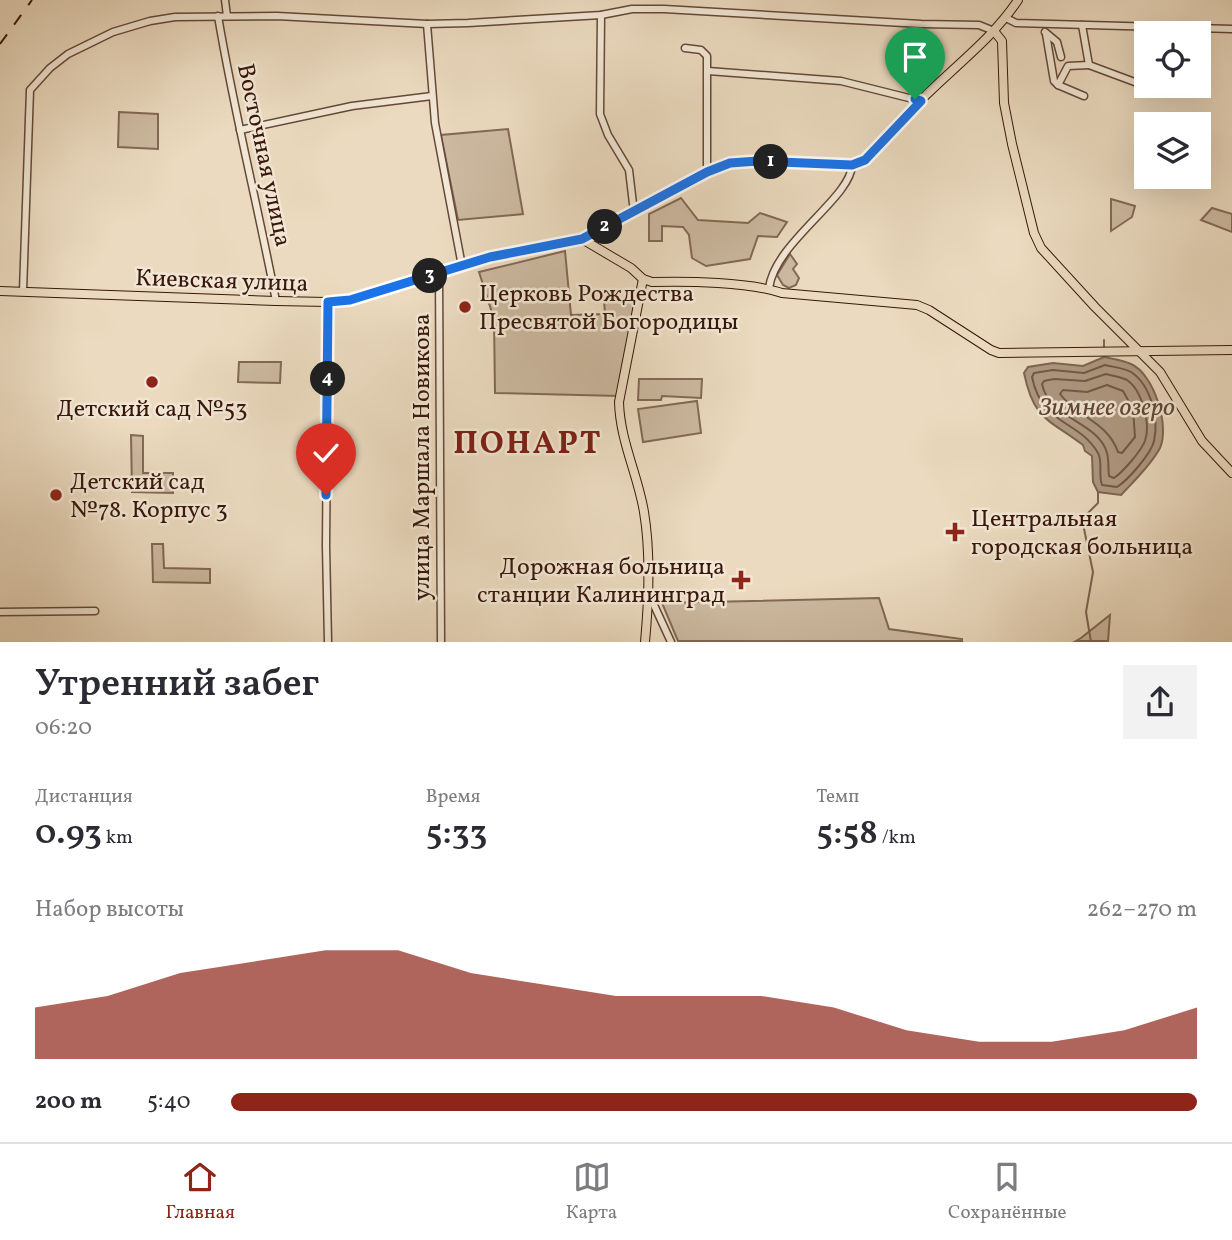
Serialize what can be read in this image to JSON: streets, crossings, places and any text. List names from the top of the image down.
{
  "streets": {
    "main road": ["Киевская улица"],
    "street": ["Восточная улица", "улица Маршала Новикова"]
  },
  "crossings": [
    ["Восточная улица", "Киевская улица"],
    ["Киевская улица", "улица Маршала Новикова"]
  ],
  "districts": ["ПОНАРТ"],
  "water": ["Зимнее озеро"],
  "places": {
    "other": ["Церковь Рождества Пресвятой Богородицы", "Детский сад №53", "Детский сад №78. Корпус 3"],
    "health": ["Центральная городская больница", "Дорожная больница станции Калининград"]
  },
  "page": {
    "pins": [
      "1",
      "2",
      "3",
      "4"
    ],
    "heading": ["Утренний забег", "06:20"],
    "stats": [
      ["Дистанция", "0.93 km"],
      ["Время", "5:33"],
      ["Темп", "5:58 /km"]
    ],
    "chart": ["Набор высоты", "262–270 m"],
    "list": [
      {
        "name": "200 m",
        "note": "5:40"
      }
    ],
    "tabs": ["Главная", "Карта", "Сохранённые"]
  }
}
